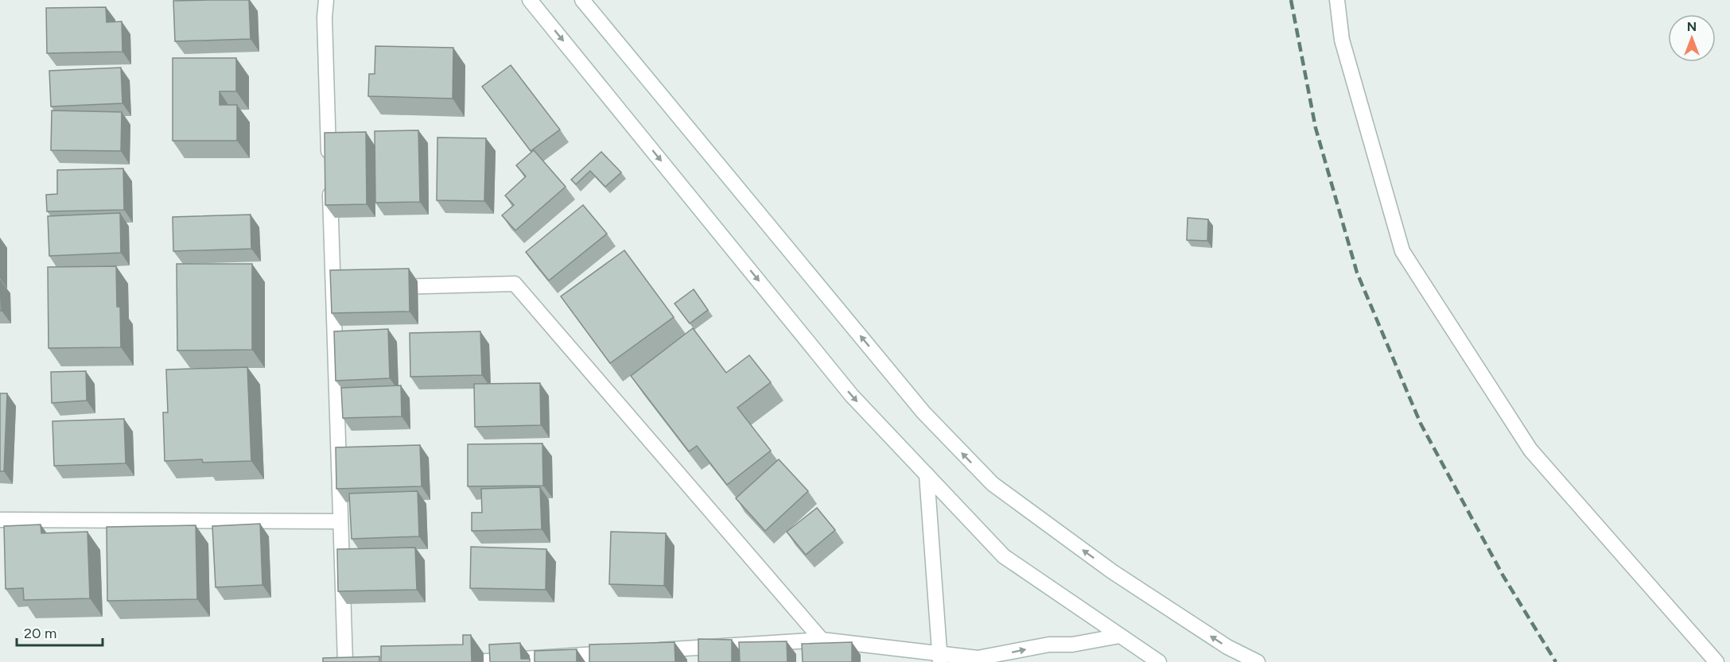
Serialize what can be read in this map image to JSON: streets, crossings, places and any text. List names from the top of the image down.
{
  "scale_bar": "20 m",
  "north": "top"
}
